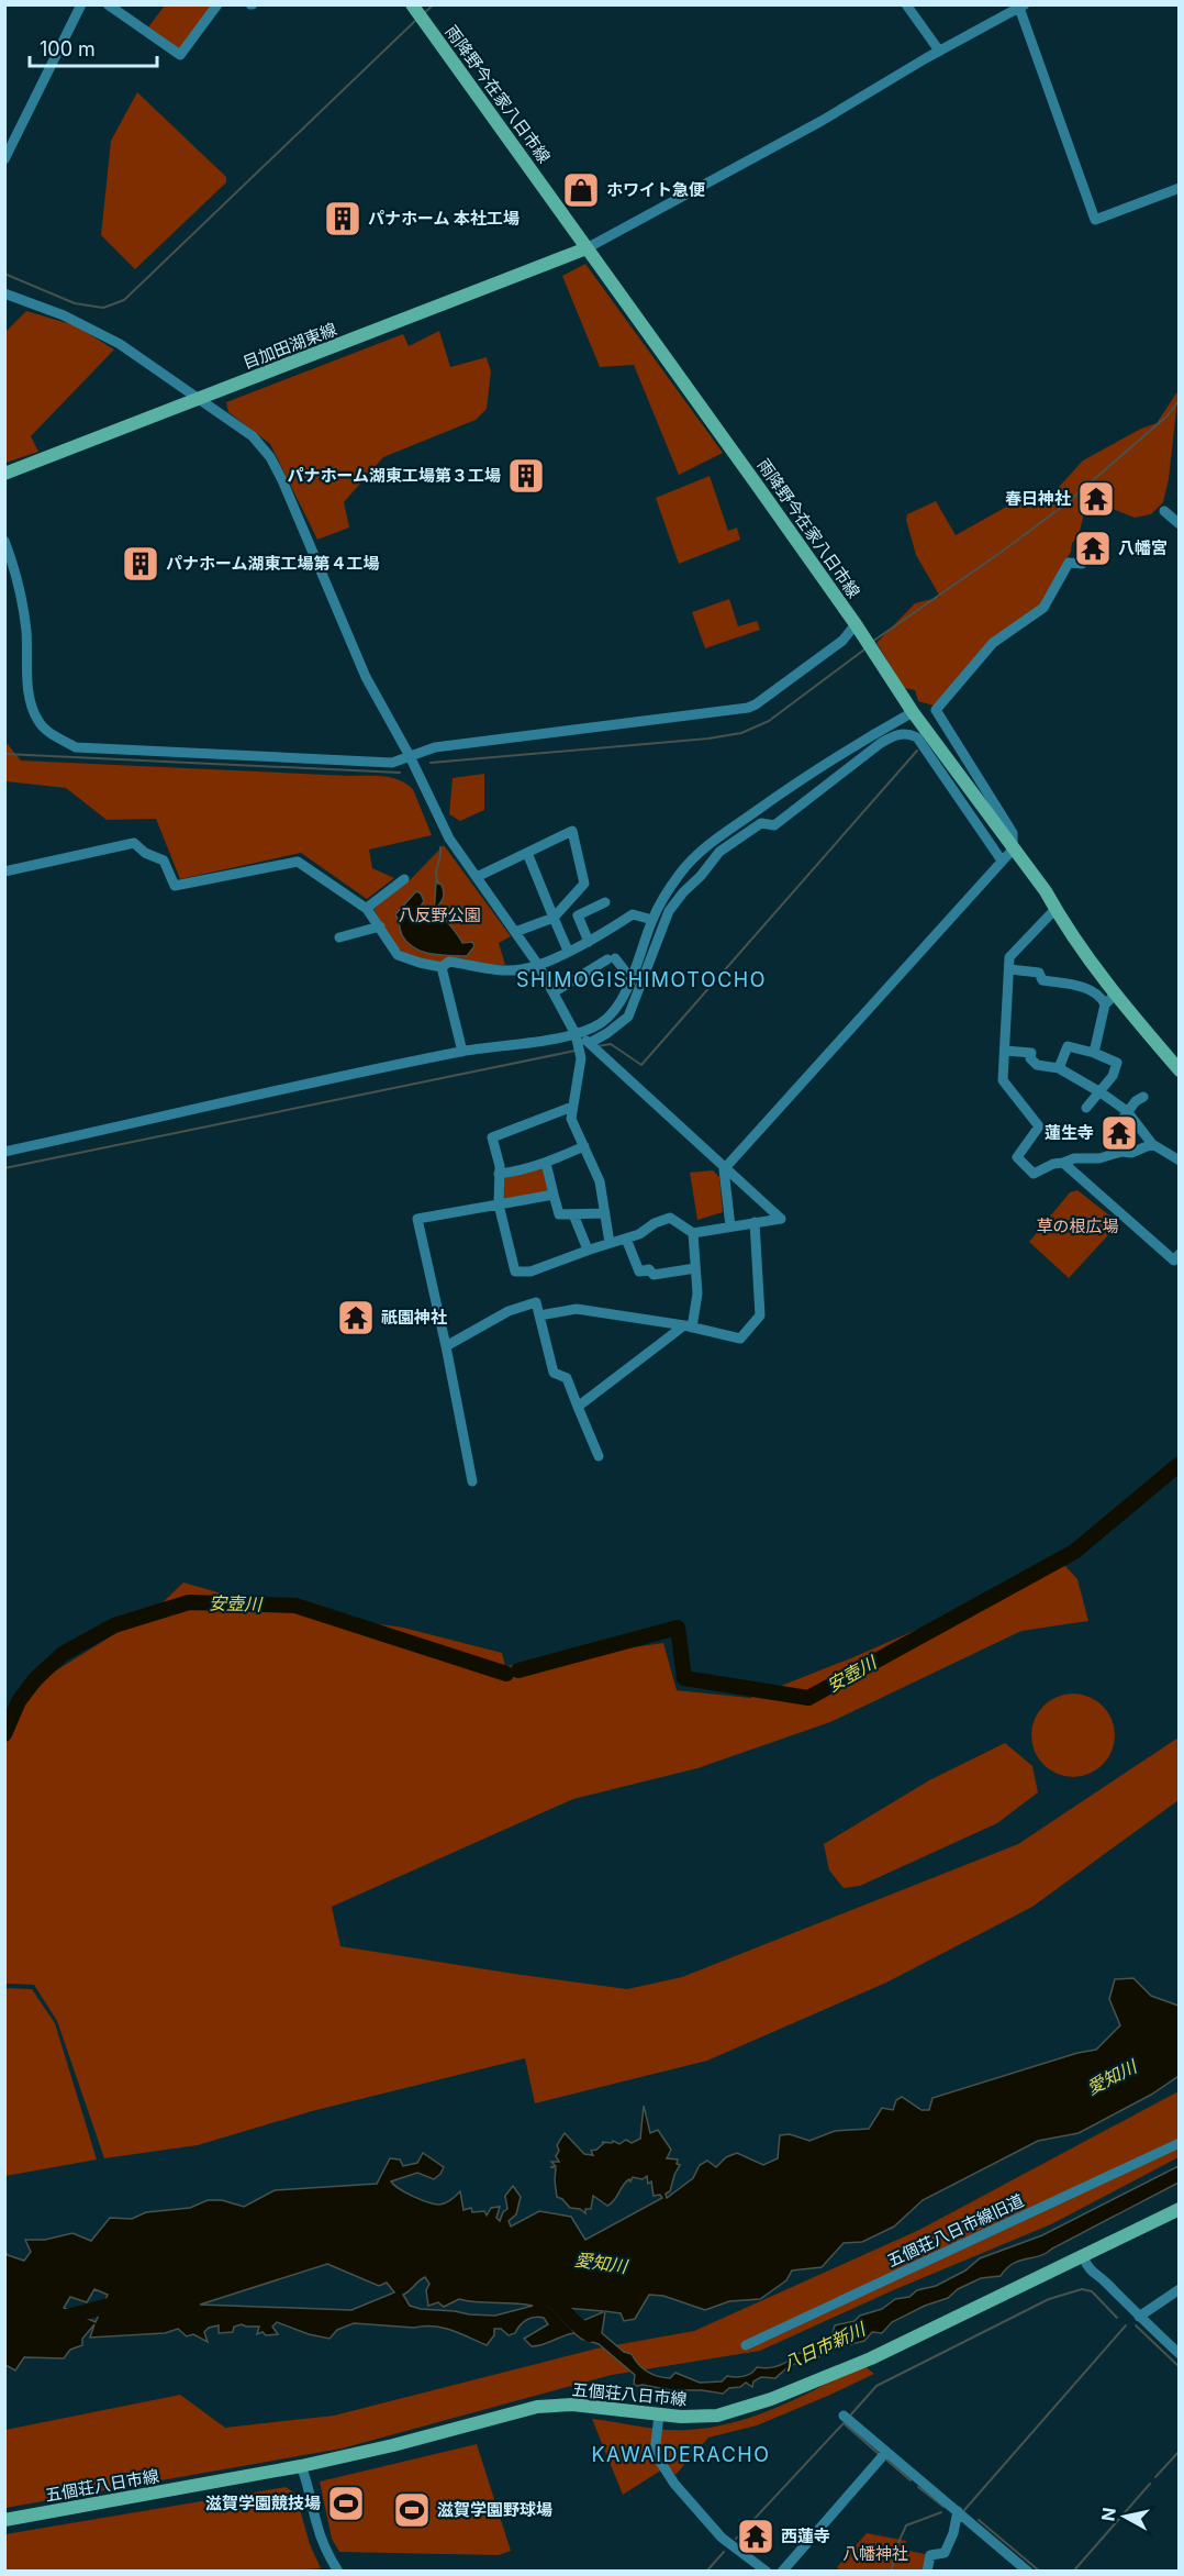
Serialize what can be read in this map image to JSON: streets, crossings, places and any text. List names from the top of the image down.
{
  "streets": {
    "main road": ["雨降野今在家八日市線", "目加田湖東線", "五個荘八日市線"],
    "street": ["五個荘八日市線旧道"]
  },
  "crossings": [
    ["雨降野今在家八日市線", "目加田湖東線"]
  ],
  "districts": ["SHIMOGISHIMOTOCHO", "KAWAIDERACHO"],
  "water": ["安壺川", "愛知川", "八日市新川"],
  "parks": ["八反野公園", "草の根広場", "八幡神社"],
  "places": {
    "shop": ["ホワイト急便"],
    "building": ["パナホーム 本社工場", "パナホーム湖東工場第３工場", "パナホーム湖東工場第４工場"],
    "temple": [
      "春日神社",
      "八幡宮",
      "蓮生寺",
      "祇園神社",
      "西蓮寺"
    ],
    "sports": ["滋賀学園競技場", "滋賀学園野球場"]
  },
  "scale_bar": "100 m",
  "north": "left"
}
